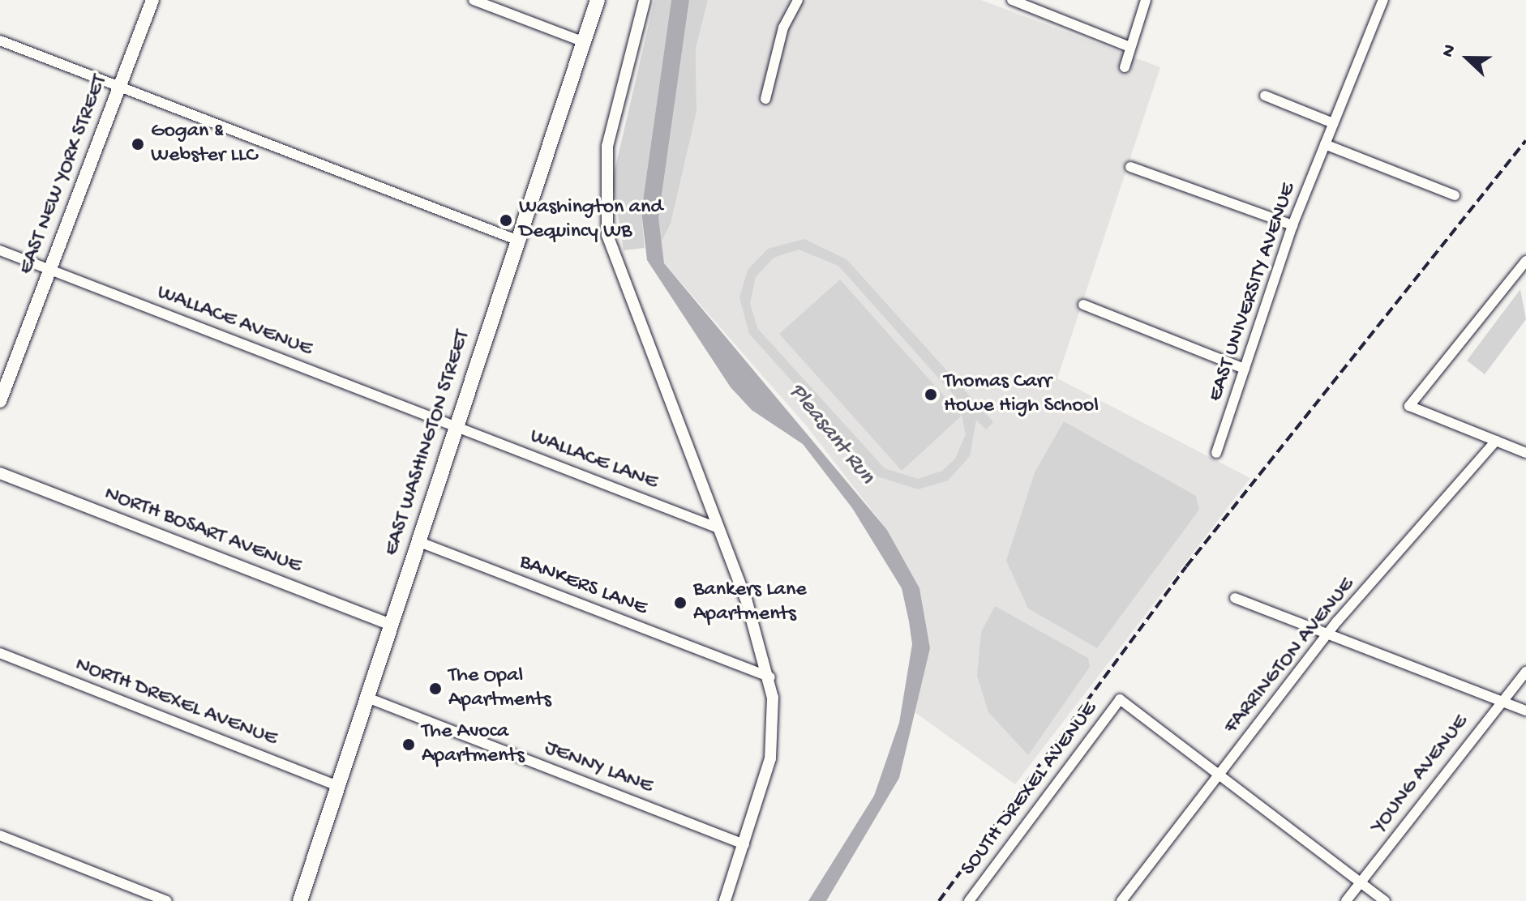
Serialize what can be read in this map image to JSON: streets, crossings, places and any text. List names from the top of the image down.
{
  "streets": {
    "main road": ["EAST NEW YORK STREET", "EAST WASHINGTON STREET"],
    "street": [
      "EAST UNIVERSITY AVENUE",
      "WALLACE AVENUE",
      "WALLACE LANE",
      "NORTH BOSART AVENUE",
      "BANKERS LANE",
      "FARRINGTON AVENUE",
      "NORTH DREXEL AVENUE",
      "JENNY LANE",
      "YOUNG AVENUE",
      "SOUTH DREXEL AVENUE"
    ]
  },
  "crossings": [
    ["EAST NEW YORK STREET", "WALLACE AVENUE"],
    ["WALLACE AVENUE", "EAST WASHINGTON STREET"],
    ["WALLACE AVENUE", "WALLACE LANE"],
    ["EAST WASHINGTON STREET", "WALLACE LANE"],
    ["EAST WASHINGTON STREET", "NORTH BOSART AVENUE"],
    ["EAST WASHINGTON STREET", "BANKERS LANE"],
    ["EAST WASHINGTON STREET", "NORTH DREXEL AVENUE"],
    ["EAST WASHINGTON STREET", "JENNY LANE"],
    ["FARRINGTON AVENUE", "SOUTH DREXEL AVENUE"]
  ],
  "water": ["Pleasant Run"],
  "places": [
    "Gogan & Webster LLC",
    "Washington and Dequincy WB",
    "Thomas Carr Howe High School",
    "Bankers Lane Apartments",
    "The Opal Apartments",
    "The Avoca Apartments"
  ],
  "north": "left"
}
